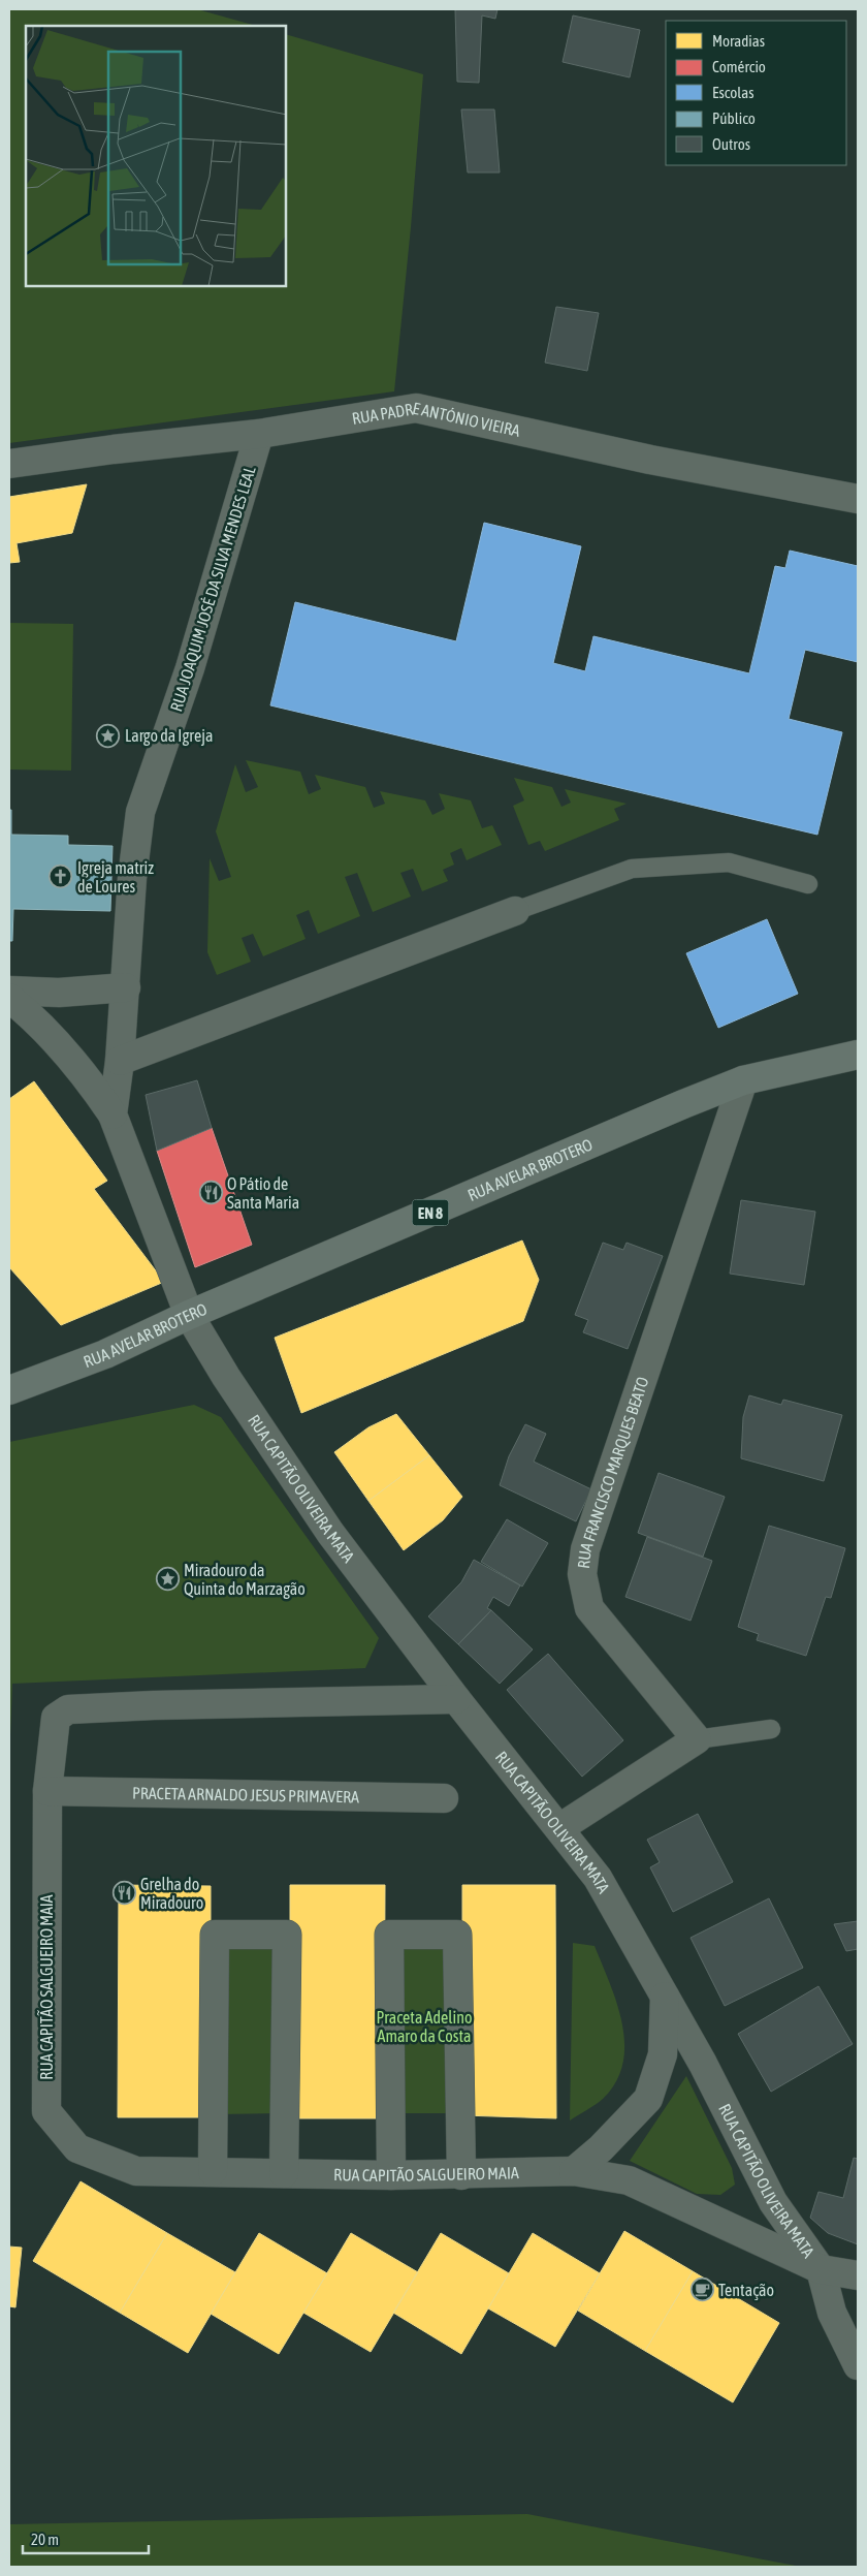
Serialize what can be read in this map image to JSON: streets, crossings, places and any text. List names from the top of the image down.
{
  "streets": {
    "main road": ["RUA AVELAR BROTERO", "EN 8"],
    "street": [
      "RUA PADRE ANTÓNIO VIEIRA",
      "RUA JOAQUIM JOSÉ DA SILVA MENDES LEAL",
      "RUA FRANCISCO MARQUES BEATO",
      "RUA CAPITÃO OLIVEIRA MATA",
      "PRACETA ARNALDO JESUS PRIMAVERA",
      "RUA CAPITÃO SALGUEIRO MAIA"
    ]
  },
  "crossings": [
    ["RUA PADRE ANTÓNIO VIEIRA", "RUA JOAQUIM JOSÉ DA SILVA MENDES LEAL"],
    ["RUA JOAQUIM JOSÉ DA SILVA MENDES LEAL", "RUA CAPITÃO OLIVEIRA MATA"],
    ["RUA AVELAR BROTERO", "RUA FRANCISCO MARQUES BEATO"],
    ["RUA AVELAR BROTERO", "RUA CAPITÃO OLIVEIRA MATA"],
    ["RUA CAPITÃO OLIVEIRA MATA", "RUA CAPITÃO SALGUEIRO MAIA"],
    ["PRACETA ARNALDO JESUS PRIMAVERA", "RUA CAPITÃO SALGUEIRO MAIA"]
  ],
  "parks": ["Praceta Adelino Amaro da Costa"],
  "places": {
    "place": ["Largo da Igreja", "Miradouro da Quinta do Marzagão"],
    "church": ["Igreja matriz de Loures"],
    "restaurant": ["O Pátio de Santa Maria", "Grelha do Miradouro"],
    "cafe": ["Tentação"]
  },
  "legend": [
    "Moradias",
    "Comércio",
    "Escolas",
    "Público",
    "Outros"
  ],
  "scale_bar": "20 m"
}
